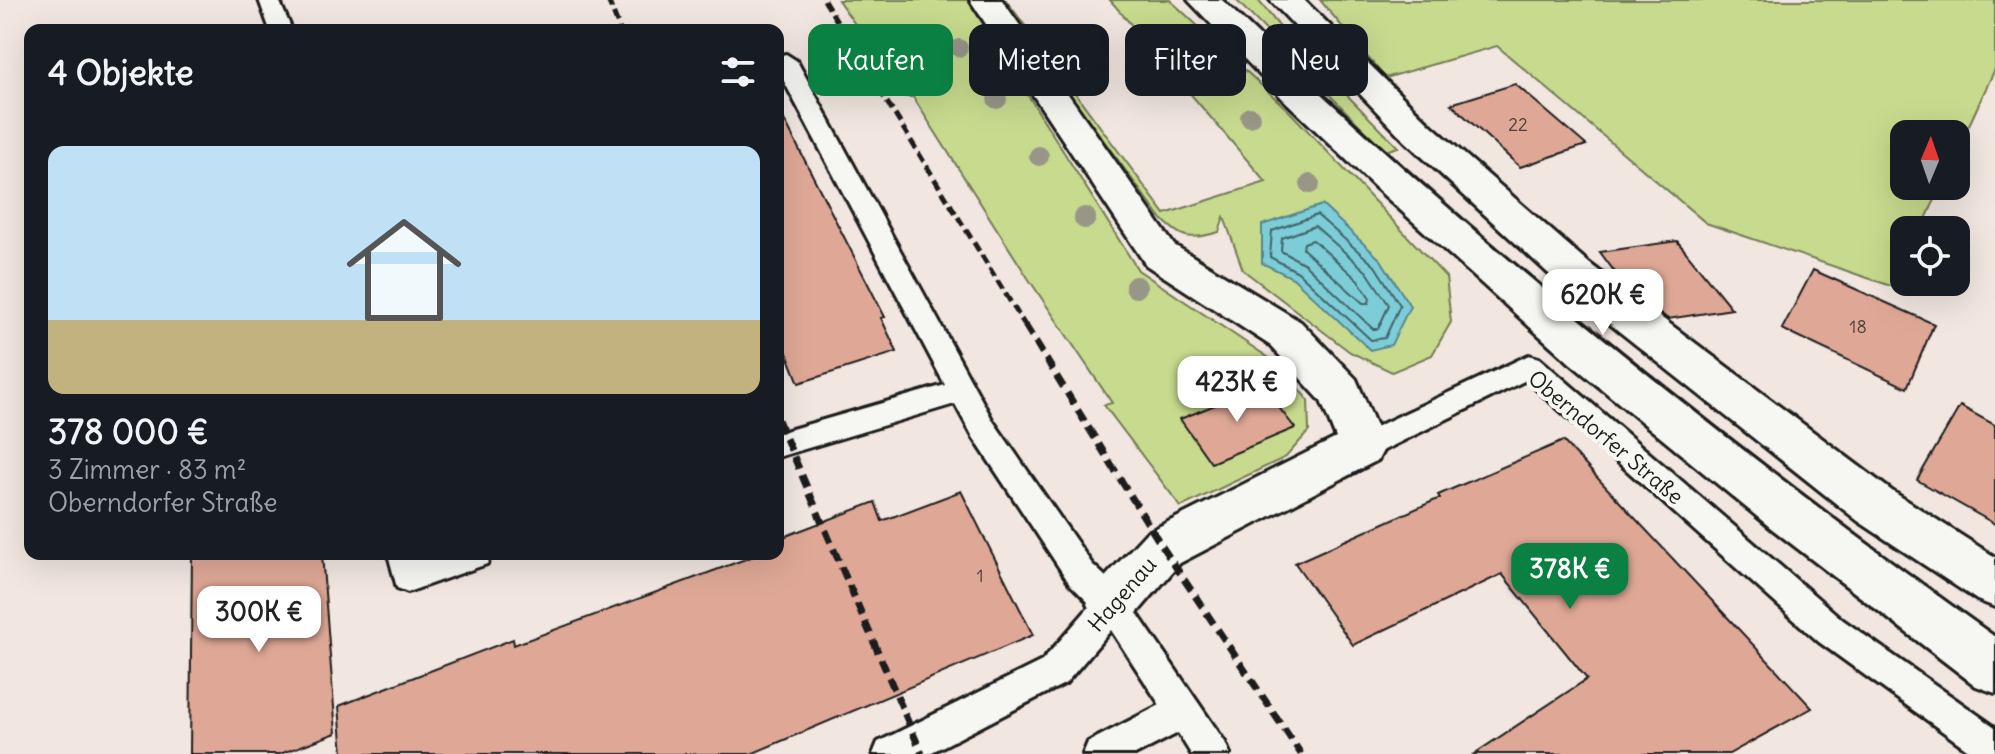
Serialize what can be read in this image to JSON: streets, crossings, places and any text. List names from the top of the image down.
{
  "streets": {
    "street": ["Hagenau"],
    "lane": ["Oberndorfer Straße"]
  },
  "crossings": [
    ["Oberndorfer Straße", "Hagenau"]
  ],
  "house_numbers": ["22", "18", "1"],
  "north": "top",
  "page": {
    "chip": [
      "Kaufen",
      "Mieten",
      "Filter",
      "Neu"
    ],
    "heading": "4 Objekte",
    "list": [
      {
        "name": "378 000 €",
        "note": "3 Zimmer · 83 m² · Oberndorfer Straße"
      }
    ],
    "price": [
      "620K €",
      "423K €",
      "378K €",
      "300K €"
    ]
  }
}
